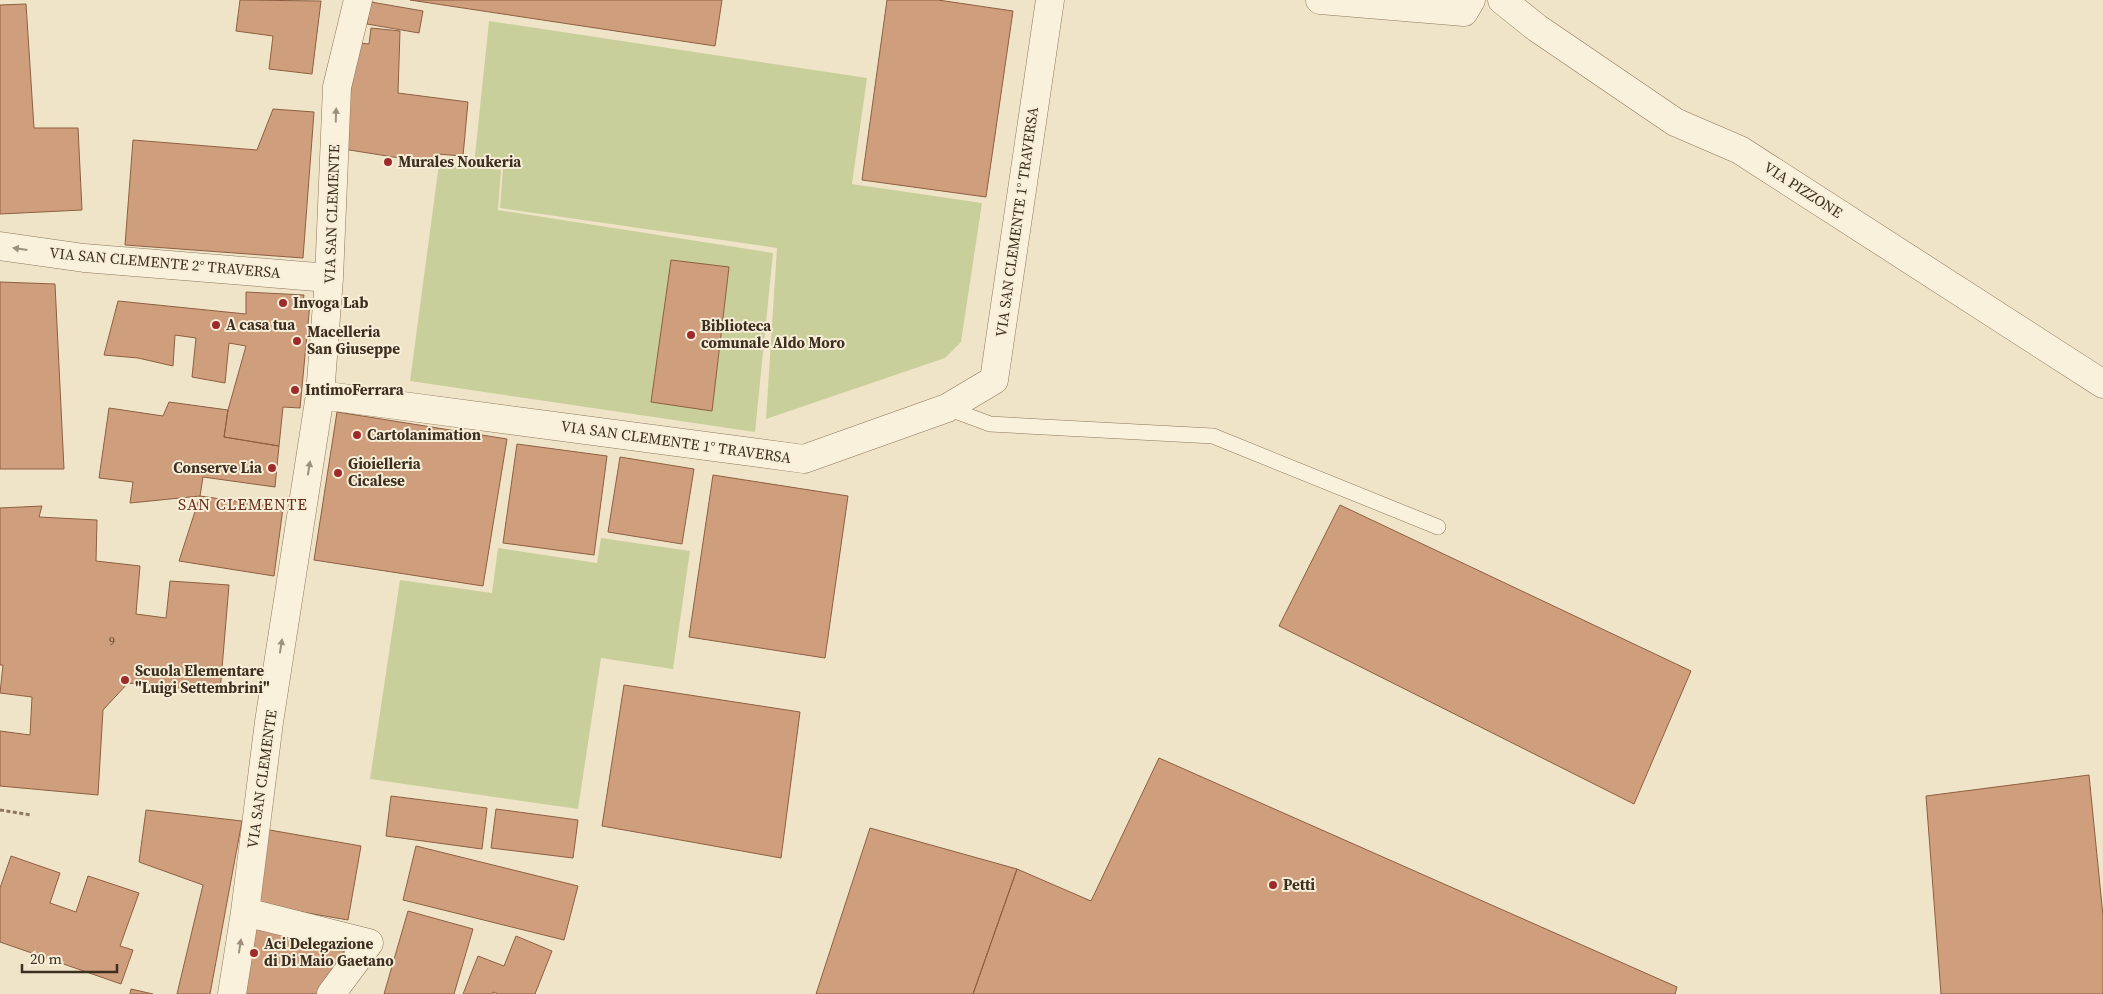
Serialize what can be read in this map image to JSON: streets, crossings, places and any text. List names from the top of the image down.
{
  "streets": {
    "street": [
      "VIA PIZZONE",
      "VIA SAN CLEMENTE",
      "VIA SAN CLEMENTE 1° TRAVERSA",
      "VIA SAN CLEMENTE 2° TRAVERSA"
    ]
  },
  "crossings": [
    ["VIA SAN CLEMENTE", "VIA SAN CLEMENTE 1° TRAVERSA"],
    ["VIA SAN CLEMENTE", "VIA SAN CLEMENTE 2° TRAVERSA"]
  ],
  "one_way": ["VIA SAN CLEMENTE", "VIA SAN CLEMENTE 2° TRAVERSA"],
  "districts": ["SAN CLEMENTE"],
  "places": [
    "Murales Noukeria",
    "Invoga Lab",
    "A casa tua",
    "Biblioteca comunale Aldo Moro",
    "Macelleria San Giuseppe",
    "IntimoFerrara",
    "Cartolanimation",
    "Conserve Lia",
    "Gioielleria Cicalese",
    "Scuola Elementare \"Luigi Settembrini\"",
    "Petti",
    "Aci Delegazione di Di Maio Gaetano"
  ],
  "house_numbers": ["9"],
  "scale_bar": "20 m"
}
